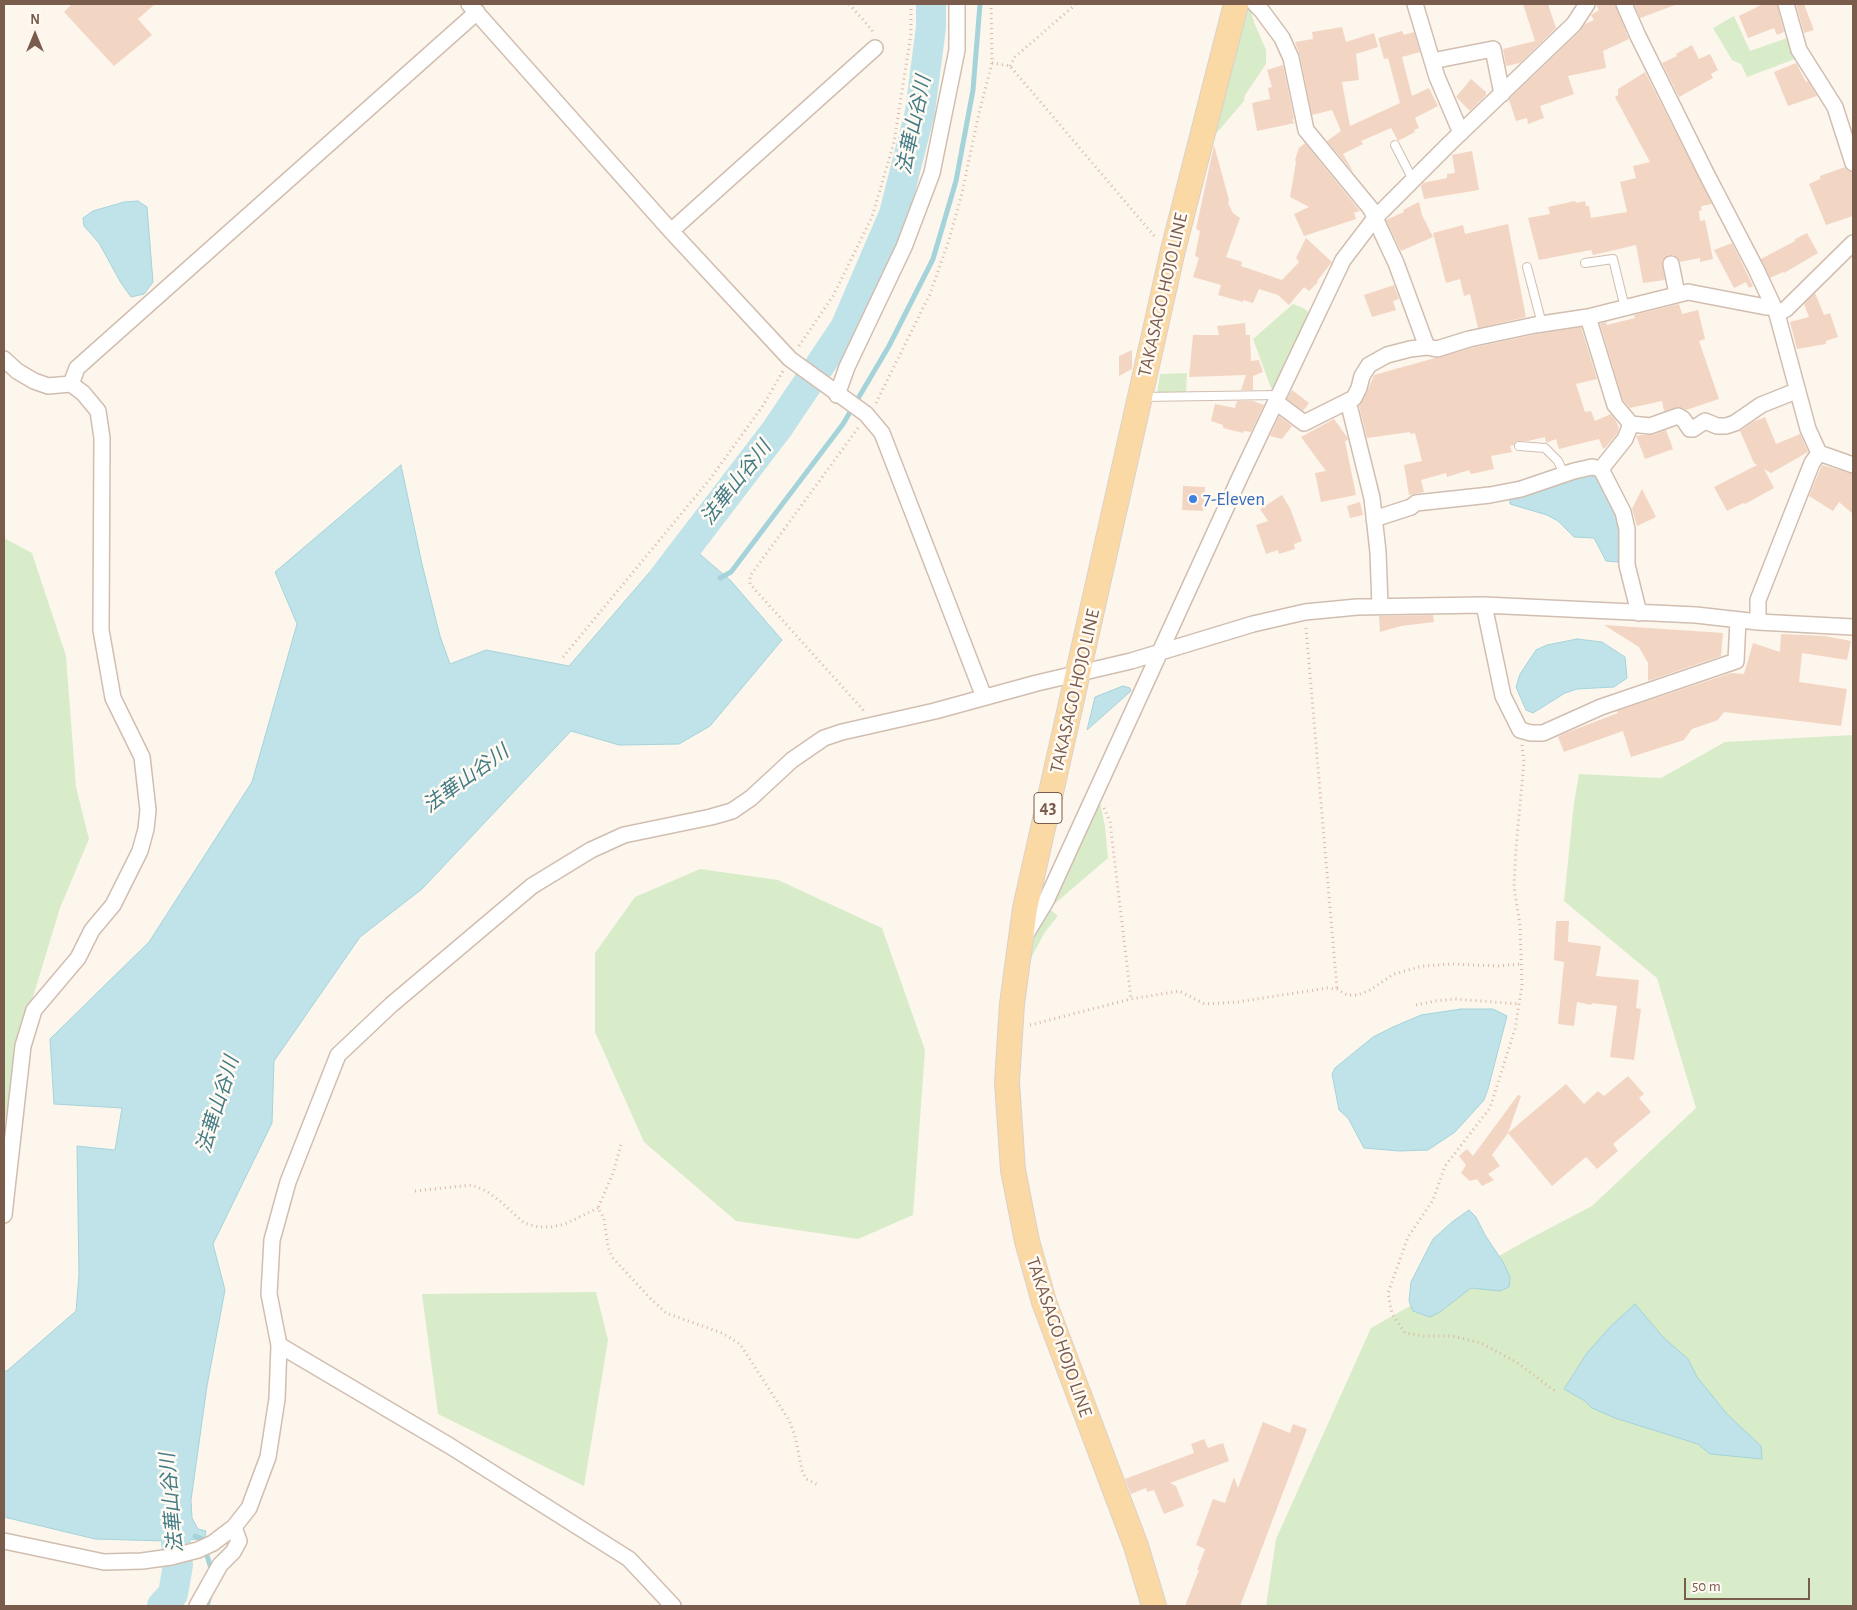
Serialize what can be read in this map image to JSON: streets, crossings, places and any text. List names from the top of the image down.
{
  "streets": {
    "main road": ["TAKASAGO HOJO LINE", "43"]
  },
  "water": ["法華山谷川"],
  "places": ["7-Eleven"],
  "scale_bar": "50 m",
  "north": "top"
}
